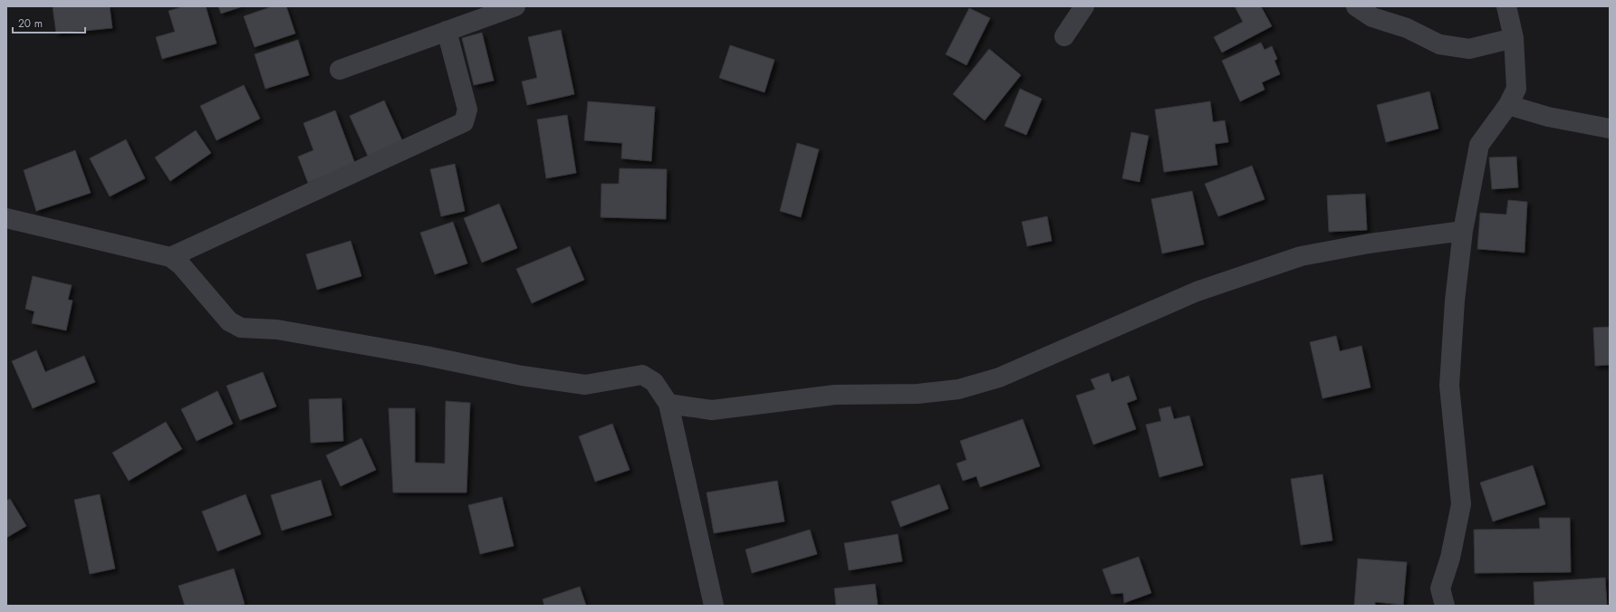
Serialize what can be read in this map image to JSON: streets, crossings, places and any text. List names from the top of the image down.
{
  "scale_bar": "20 m"
}
